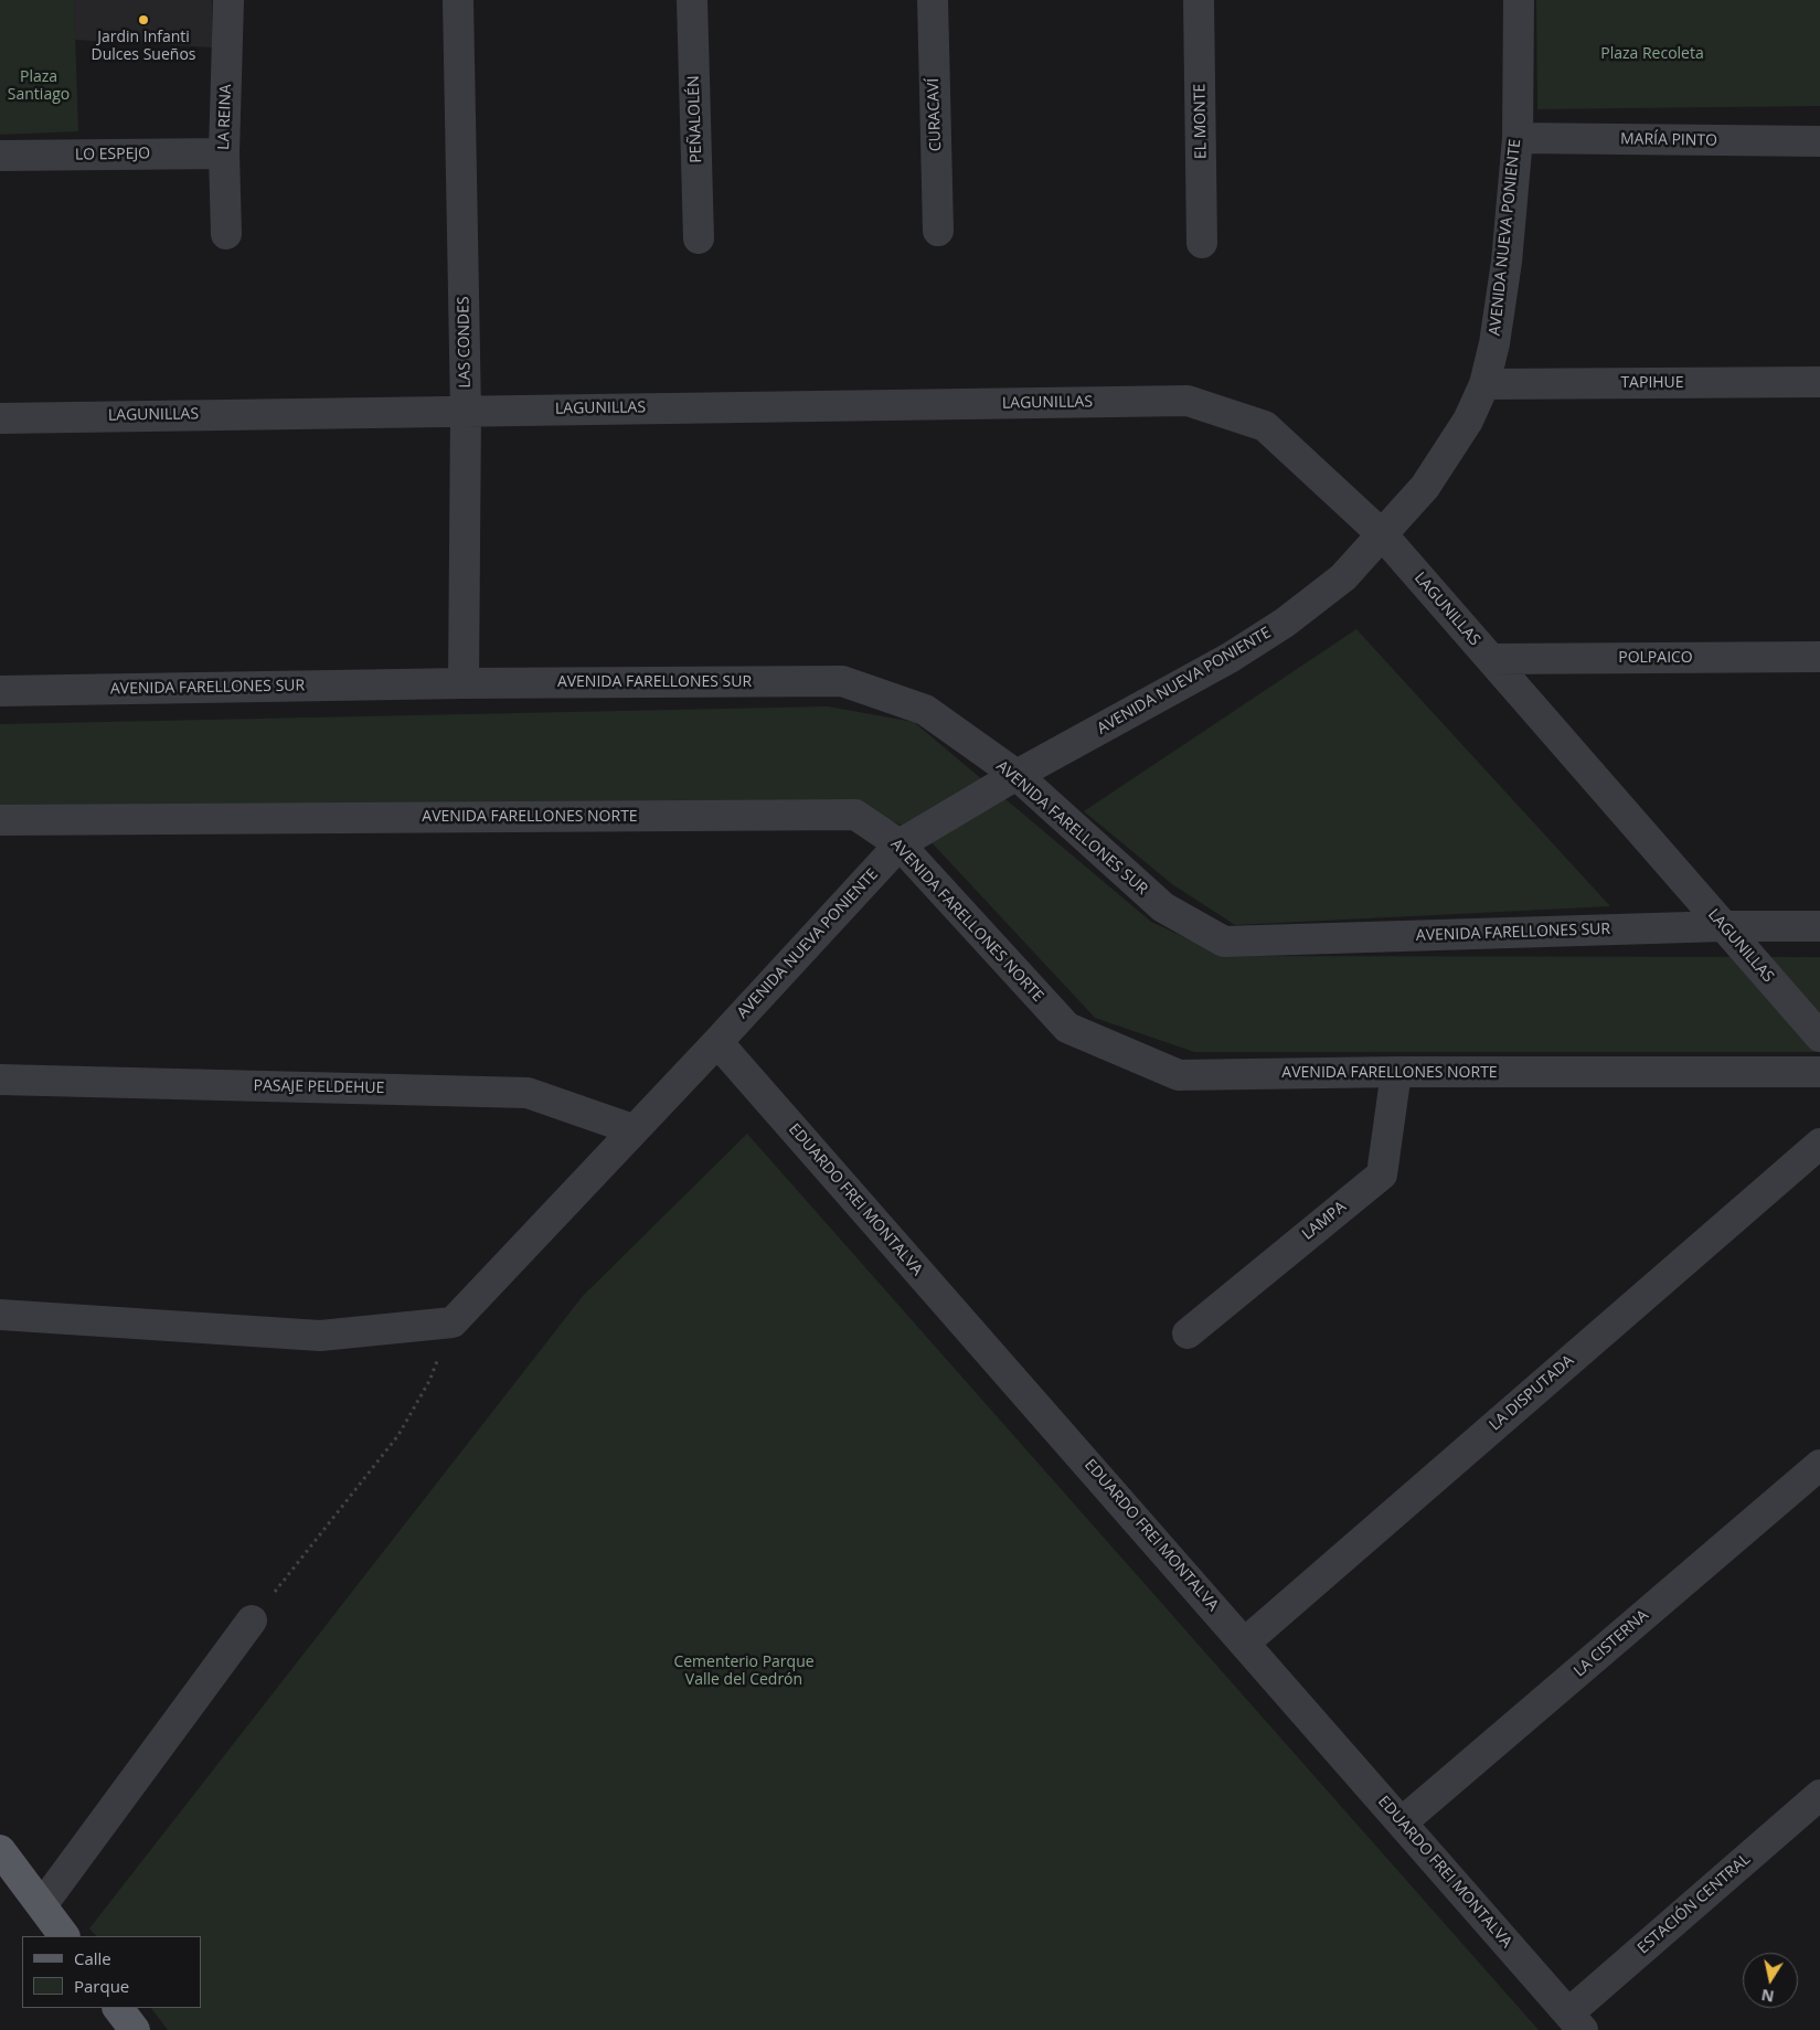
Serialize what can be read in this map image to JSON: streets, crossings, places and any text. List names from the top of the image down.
{
  "streets": {
    "street": [
      "CURACAVÍ",
      "LA REINA",
      "PEÑALOLÉN",
      "EL MONTE",
      "MARÍA PINTO",
      "LO ESPEJO",
      "AVENIDA NUEVA PONIENTE",
      "LAS CONDES",
      "TAPIHUE",
      "LAGUNILLAS",
      "POLPAICO",
      "AVENIDA FARELLONES SUR",
      "AVENIDA FARELLONES NORTE",
      "PASAJE PELDEHUE",
      "EDUARDO FREI MONTALVA",
      "LAMPA",
      "LA DISPUTADA",
      "LA CISTERNA",
      "ESTACIÓN CENTRAL"
    ]
  },
  "crossings": [
    ["LA REINA", "LO ESPEJO"],
    ["MARÍA PINTO", "AVENIDA NUEVA PONIENTE"],
    ["AVENIDA NUEVA PONIENTE", "TAPIHUE"],
    ["AVENIDA NUEVA PONIENTE", "LAGUNILLAS"],
    ["AVENIDA NUEVA PONIENTE", "AVENIDA FARELLONES SUR"],
    ["AVENIDA NUEVA PONIENTE", "AVENIDA FARELLONES NORTE"],
    ["AVENIDA NUEVA PONIENTE", "PASAJE PELDEHUE"],
    ["AVENIDA NUEVA PONIENTE", "EDUARDO FREI MONTALVA"],
    ["LAS CONDES", "LAGUNILLAS"],
    ["LAS CONDES", "AVENIDA FARELLONES SUR"],
    ["LAGUNILLAS", "POLPAICO"],
    ["LAGUNILLAS", "AVENIDA FARELLONES SUR"],
    ["AVENIDA FARELLONES NORTE", "LAMPA"],
    ["EDUARDO FREI MONTALVA", "LA DISPUTADA"],
    ["EDUARDO FREI MONTALVA", "LA CISTERNA"],
    ["EDUARDO FREI MONTALVA", "ESTACIÓN CENTRAL"]
  ],
  "parks": ["Plaza Recoleta", "Plaza Santiago", "Cementerio Parque Valle del Cedrón"],
  "places": ["Jardin Infanti Dulces Sueños"],
  "legend": ["Calle", "Parque"],
  "north": "bottom"
}
